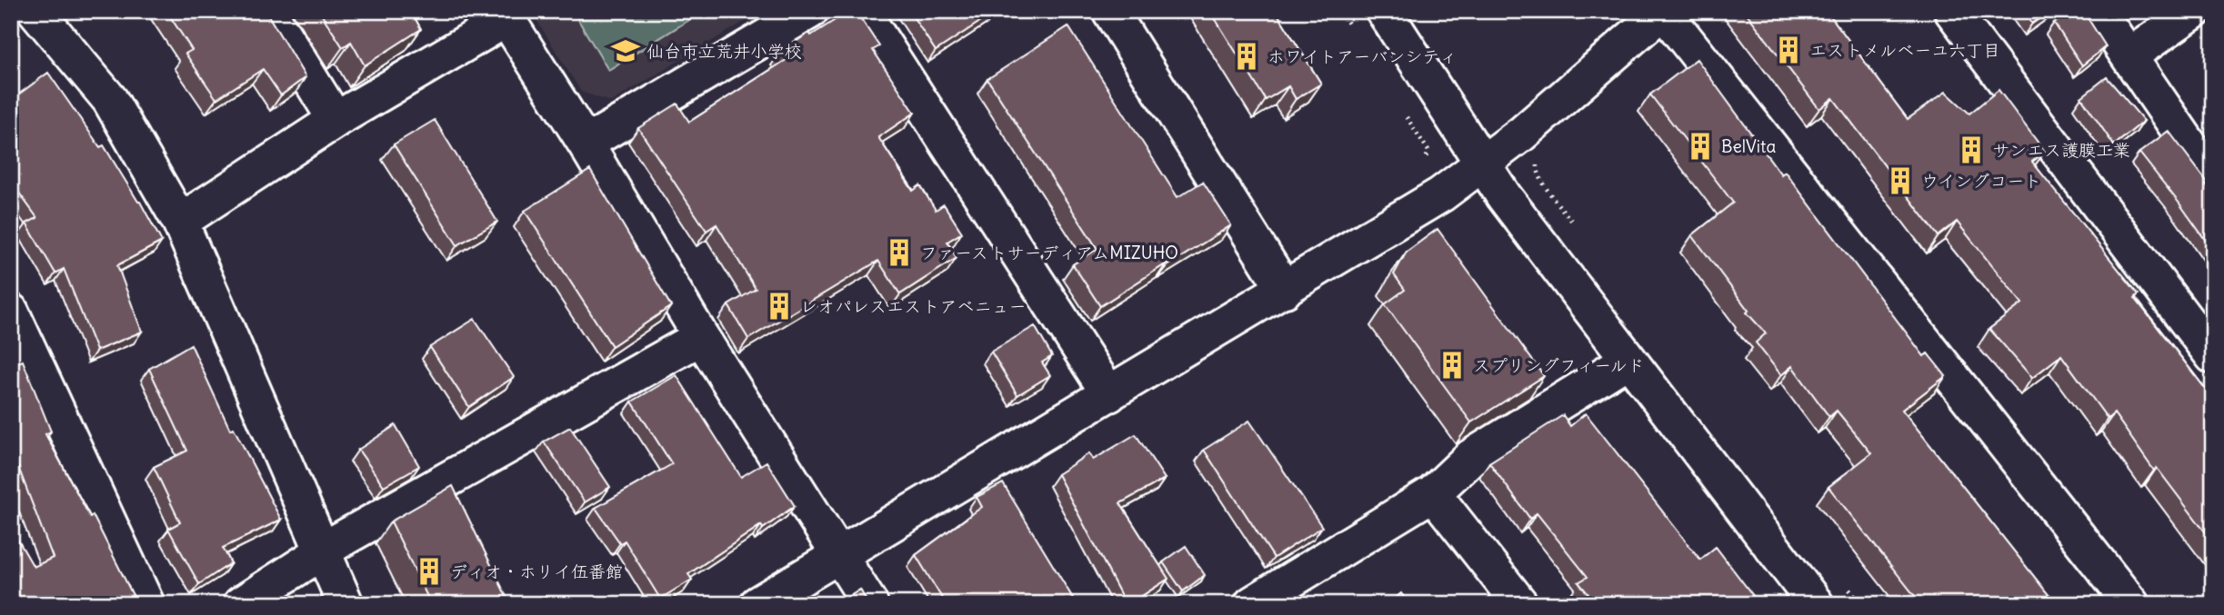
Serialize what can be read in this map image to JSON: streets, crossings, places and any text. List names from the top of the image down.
{
  "places": {
    "building": [
      "エストメルベーユ六丁目",
      "ホワイトアーバンシティ",
      "BelVita",
      "サンエス護膜工業",
      "ウイングコート",
      "ファーストサーディアムMIZUHO",
      "レオパレスエストアベニュー",
      "スプリングフィールド",
      "ディオ・ホリイ伍番館"
    ],
    "school or university": ["仙台市立荒井小学校"]
  }
}
